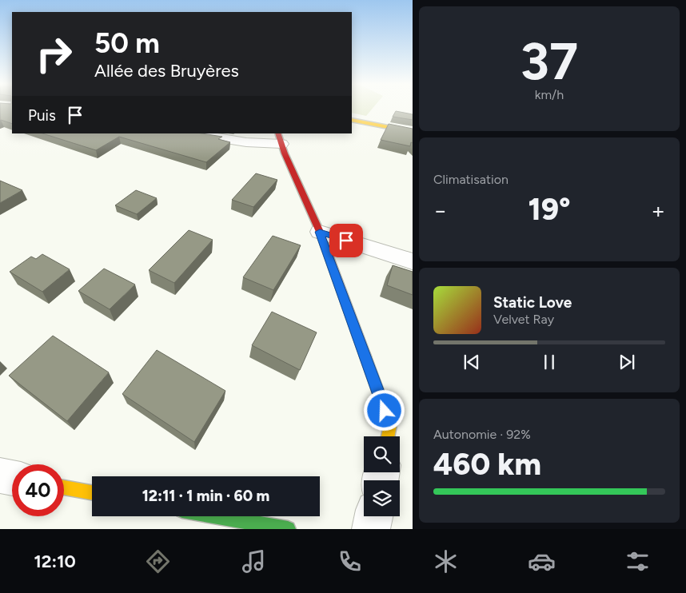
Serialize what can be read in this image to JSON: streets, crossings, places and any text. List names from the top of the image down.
{
  "page": {
    "tile": [
      ["37", "km/h"],
      "Climatisation",
      ["Autonomie · 92%", "460 km"]
    ],
    "turn": ["50 m", "Allée des Bruyères"],
    "then": "Puis",
    "heat": ["−", "19°", "+"],
    "song": ["Static Love", "Velvet Ray"],
    "limit": "40",
    "trip": "12:11 · 1 min · 60 m",
    "tabs": "12:10"
  }
}
